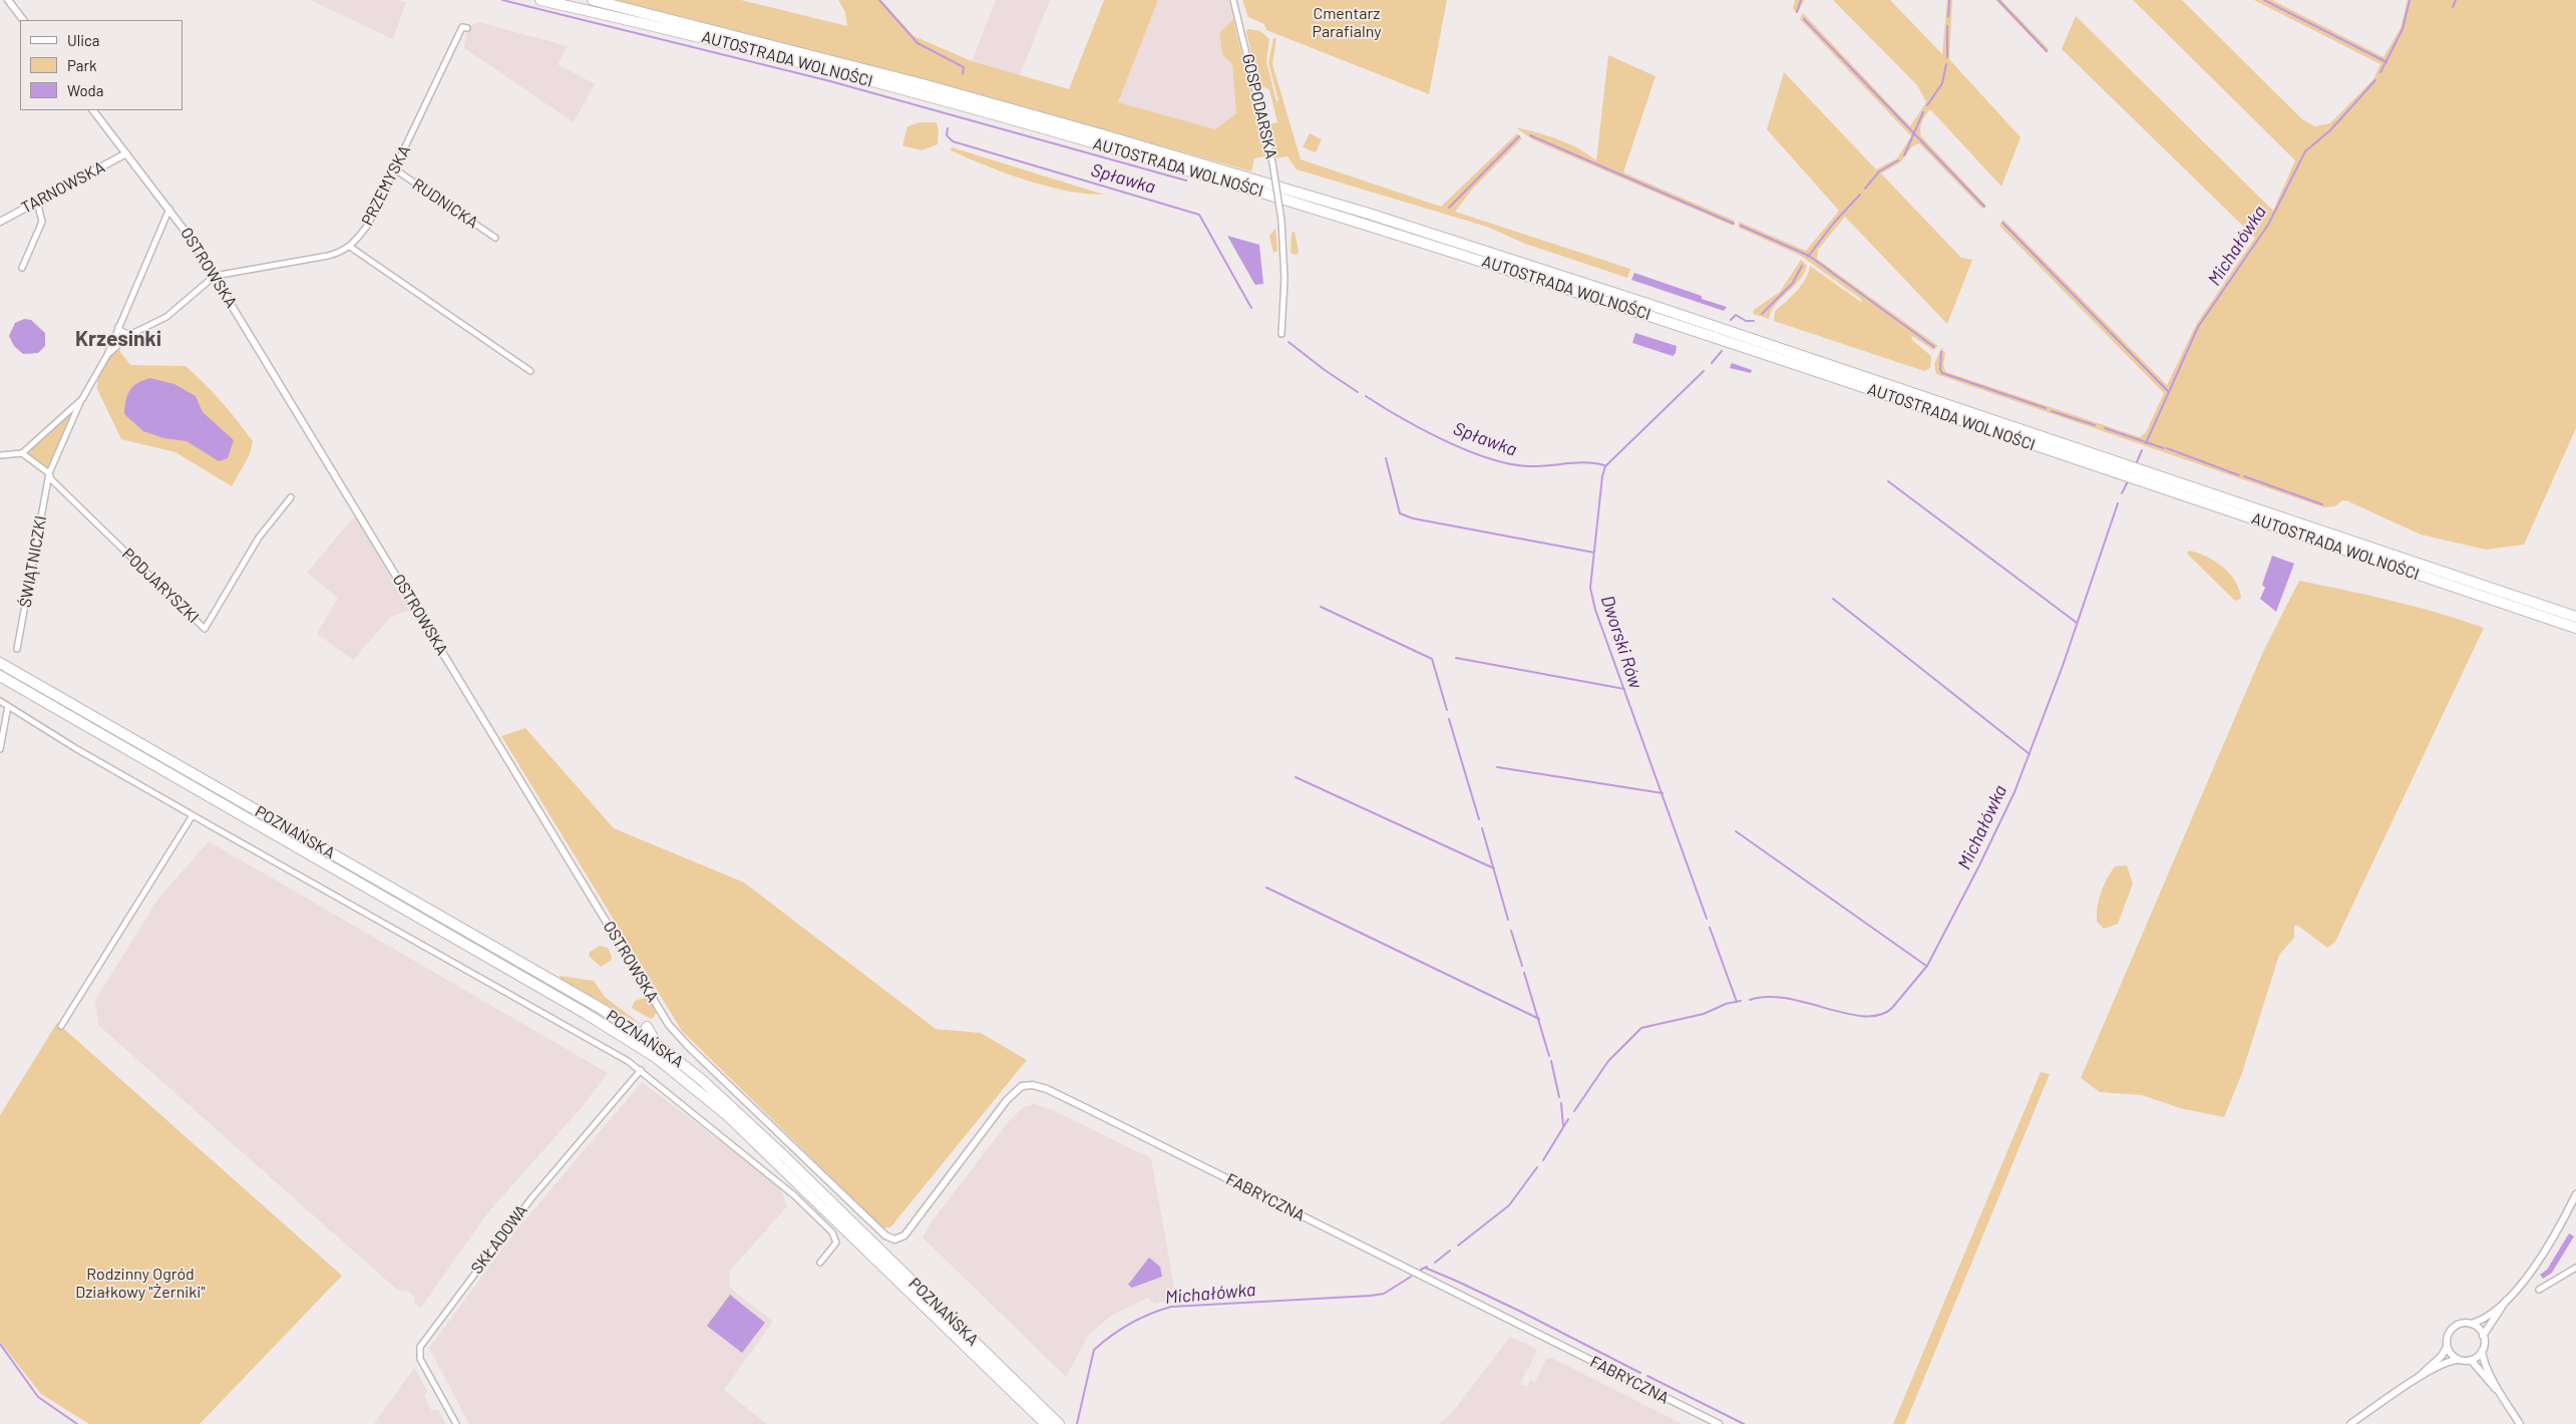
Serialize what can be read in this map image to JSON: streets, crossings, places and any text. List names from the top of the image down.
{
  "streets": {
    "highway": ["AUTOSTRADA WOLNOŚCI", "POZNAŃSKA"],
    "street": [
      "GOSPODARSKA",
      "PRZEMYSKA",
      "TARNOWSKA",
      "RUDNICKA",
      "OSTROWSKA",
      "ŚWIĄTNICZKI",
      "PODJARYSZKI",
      "FABRYCZNA",
      "SKŁADOWA"
    ]
  },
  "crossings": [
    ["PRZEMYSKA", "RUDNICKA"],
    ["PRZEMYSKA", "OSTROWSKA"],
    ["PRZEMYSKA", "ŚWIĄTNICZKI"],
    ["TARNOWSKA", "OSTROWSKA"],
    ["OSTROWSKA", "ŚWIĄTNICZKI"],
    ["OSTROWSKA", "FABRYCZNA"],
    ["ŚWIĄTNICZKI", "PODJARYSZKI"]
  ],
  "districts": ["Krzesinki"],
  "water": ["Spławka", "Michałówka", "Dworski Rów"],
  "parks": ["Cmentarz Parafialny", "Rodzinny Ogród Działkowy \"Żerniki\""],
  "legend": ["Ulica", "Park", "Woda"]
}
